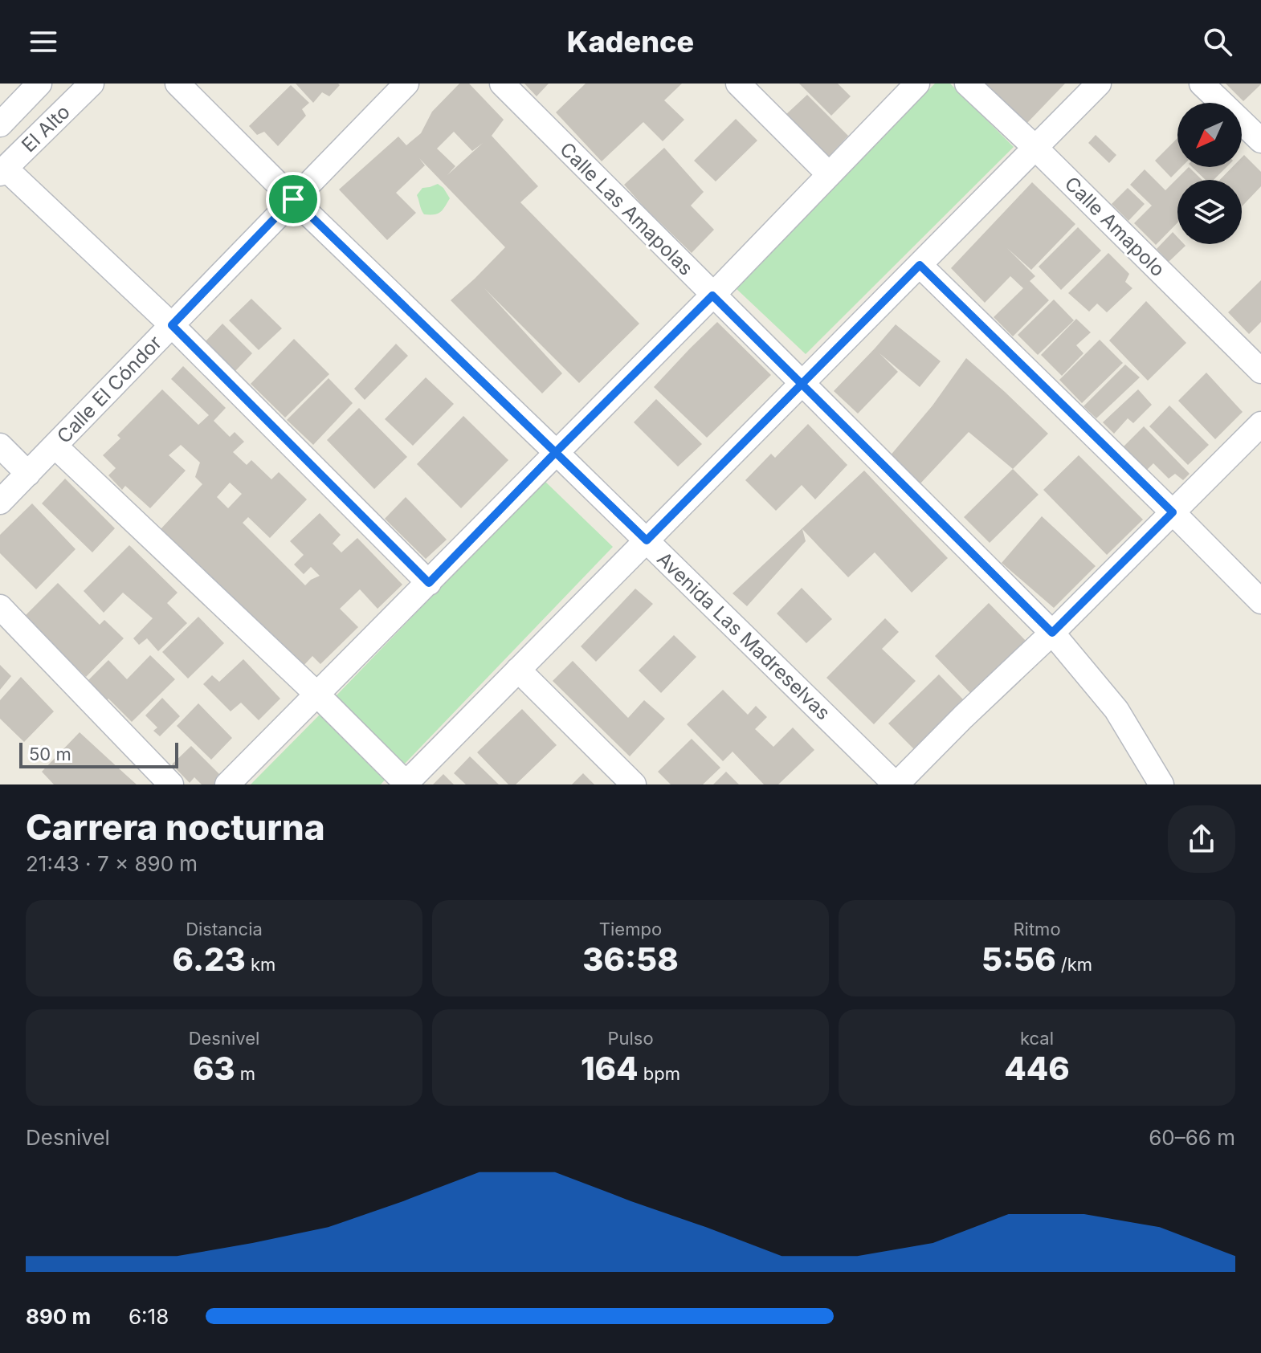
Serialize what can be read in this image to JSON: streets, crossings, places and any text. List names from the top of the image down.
{
  "streets": {
    "street": [
      "El Alto",
      "Calle Las Amapolas",
      "Calle Amapolo",
      "Calle El Cóndor",
      "Avenida Las Madreselvas"
    ]
  },
  "crossings": [
    ["Calle El Cóndor", "Avenida Las Madreselvas"]
  ],
  "scale_bar": "50 m",
  "north": "bottom left",
  "page": {
    "header": "Kadence",
    "scale": "50 m",
    "heading": ["Carrera nocturna", "21:43 · 7 × 890 m"],
    "stats": [
      ["Distancia", "6.23 km"],
      ["Tiempo", "36:58"],
      ["Ritmo", "5:56 /km"],
      ["Desnivel", "63 m"],
      ["Pulso", "164 bpm"],
      ["kcal", "446"]
    ],
    "chart": ["Desnivel", "60–66 m"],
    "list": [
      {
        "name": "890 m",
        "note": "6:18"
      }
    ]
  }
}
